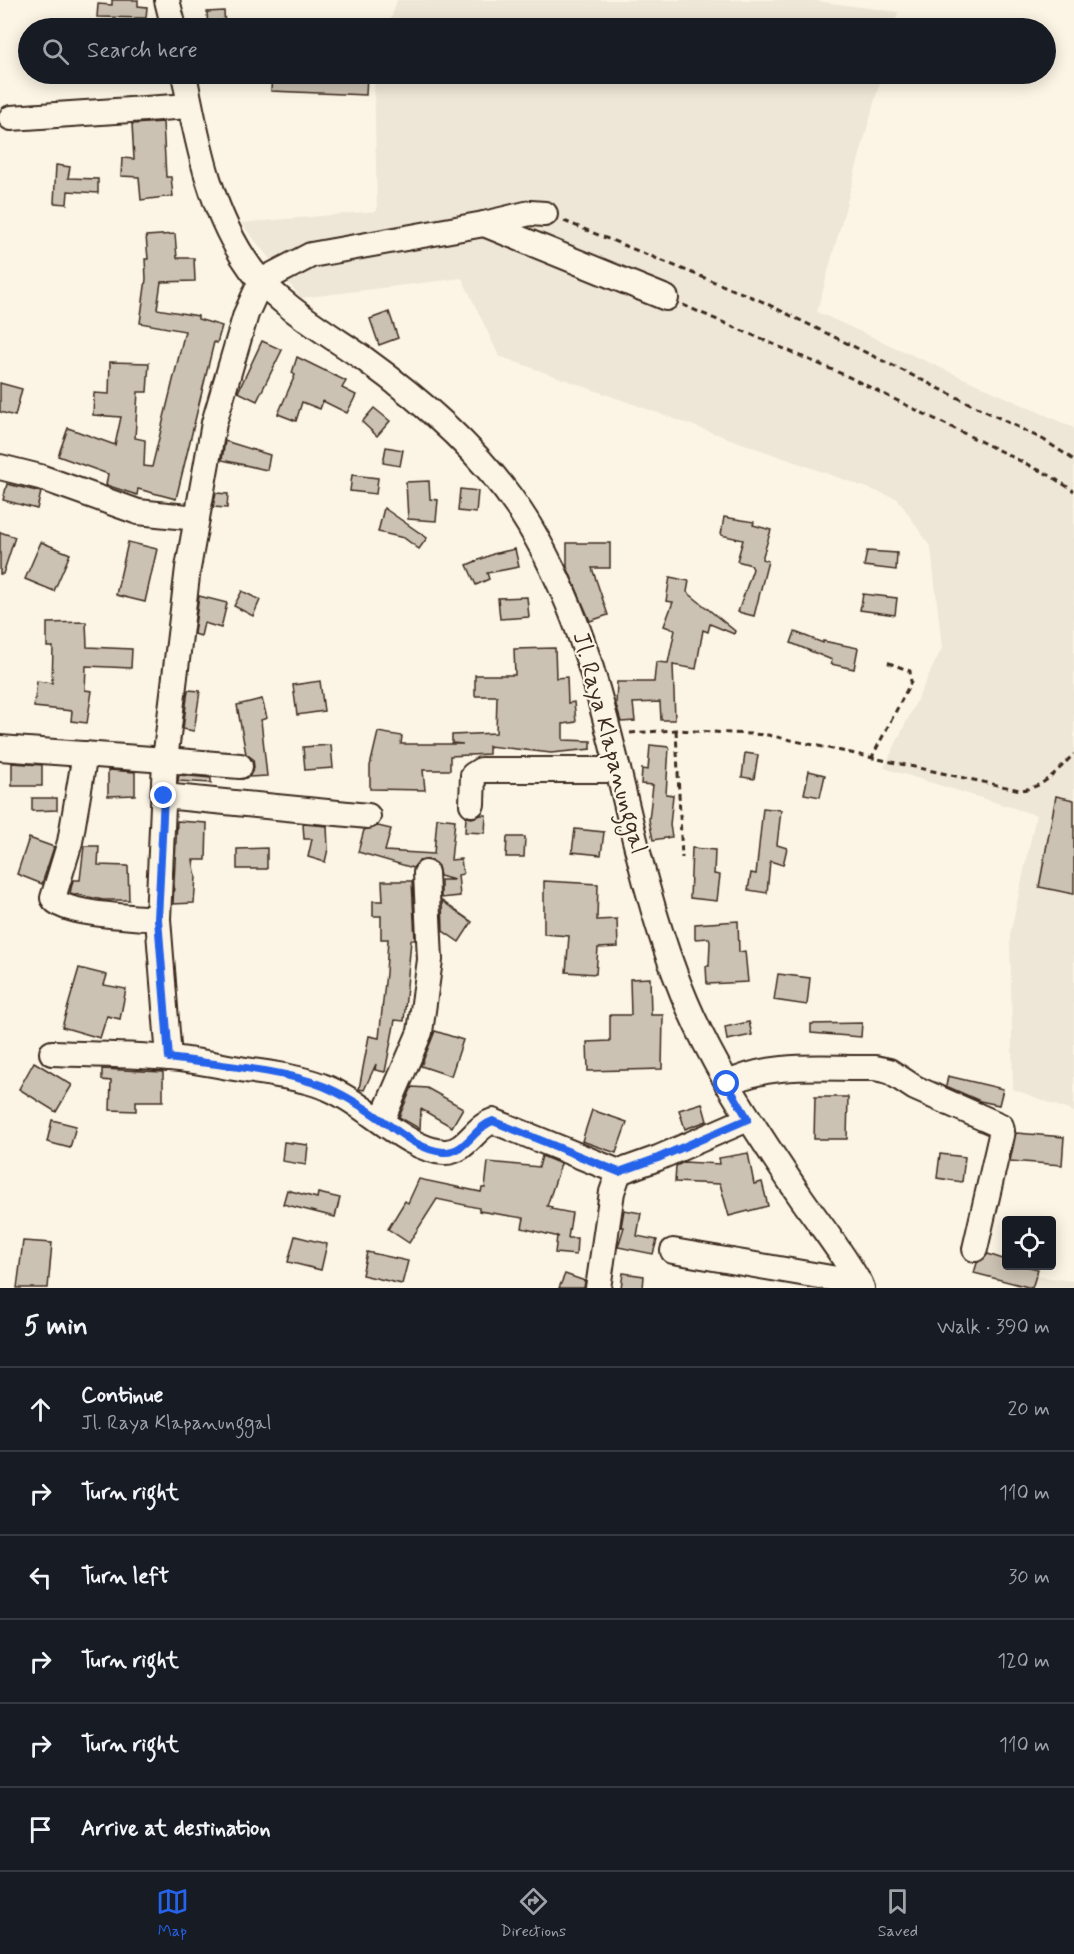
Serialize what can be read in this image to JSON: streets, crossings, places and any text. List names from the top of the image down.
{
  "streets": {
    "street": ["Jl. Raya Klapanunggal"]
  },
  "page": {
    "search": "Search here",
    "heading": ["5 min", "Walk · 390 m"],
    "list": [
      ["Continue", "Jl. Raya Klapanunggal", "20 m"],
      ["Turn right", "110 m"],
      ["Turn left", "30 m"],
      ["Turn right", "120 m"],
      ["Turn right", "110 m"],
      "Arrive at destination"
    ],
    "nav": ["Map", "Directions", "Saved"]
  }
}
